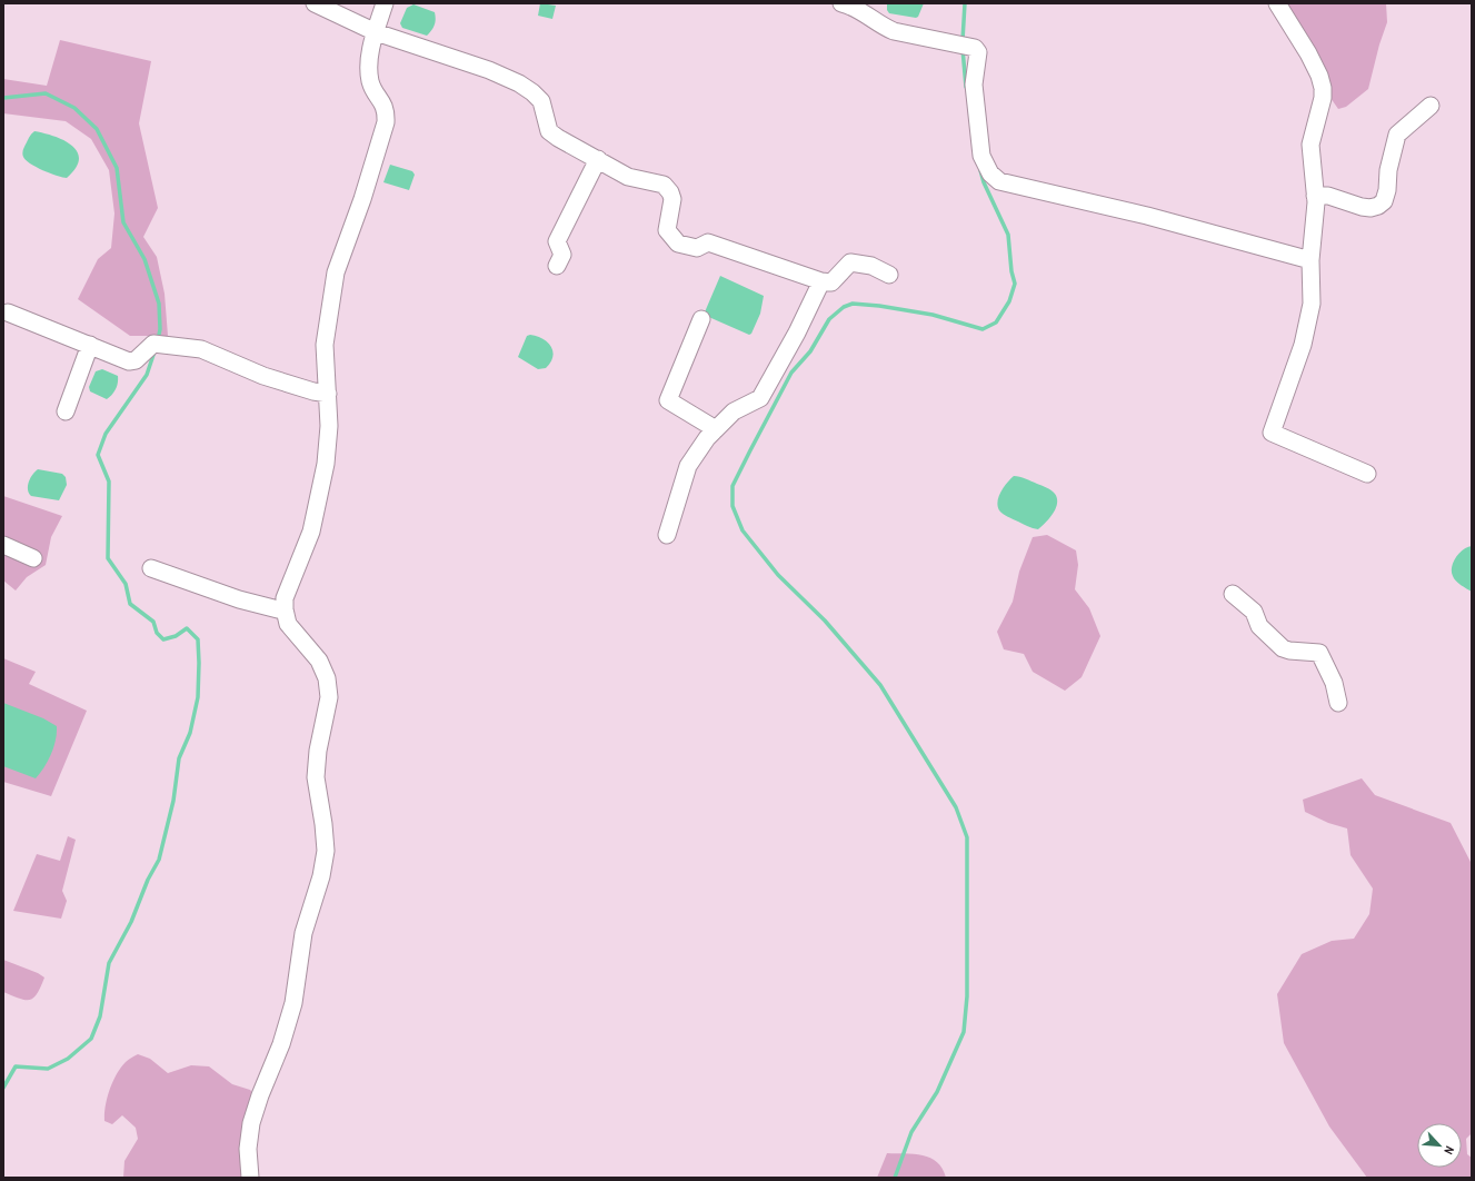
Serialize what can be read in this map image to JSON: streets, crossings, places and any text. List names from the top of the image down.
{
  "north": "bottom right"
}
